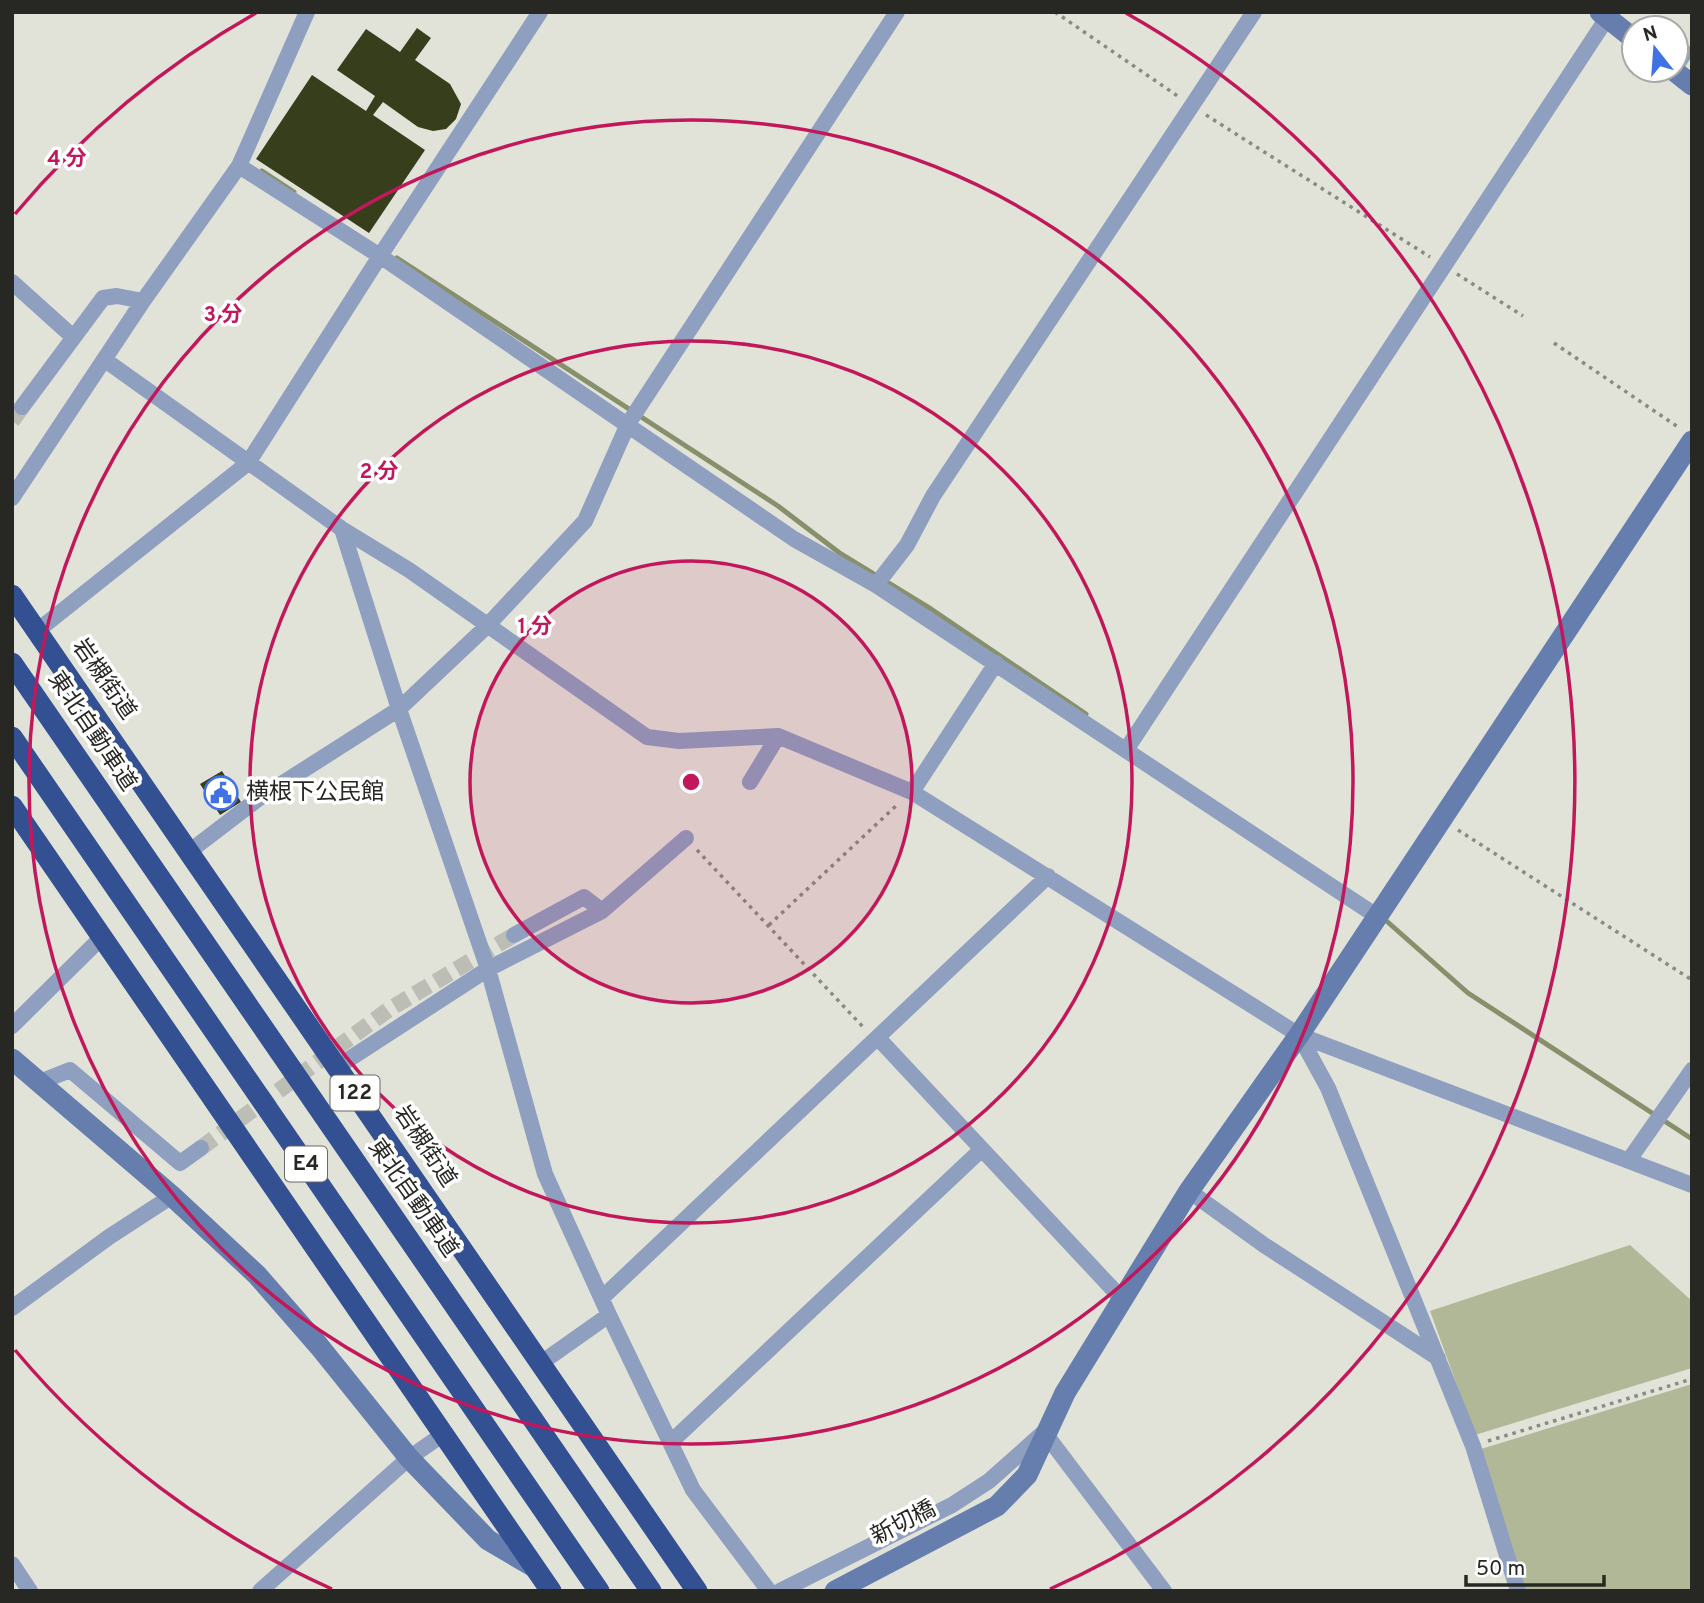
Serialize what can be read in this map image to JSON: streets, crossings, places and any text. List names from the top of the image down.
{
  "streets": {
    "highway": [
      "岩槻街道",
      "東北自動車道",
      "122",
      "E4"
    ],
    "street": ["新切橋"]
  },
  "places": {
    "public building": ["横根下公民館"]
  },
  "scale_bar": "50 m",
  "north": "top",
  "rings": [
    "4 分",
    "3 分",
    "2 分",
    "1 分"
  ]
}
